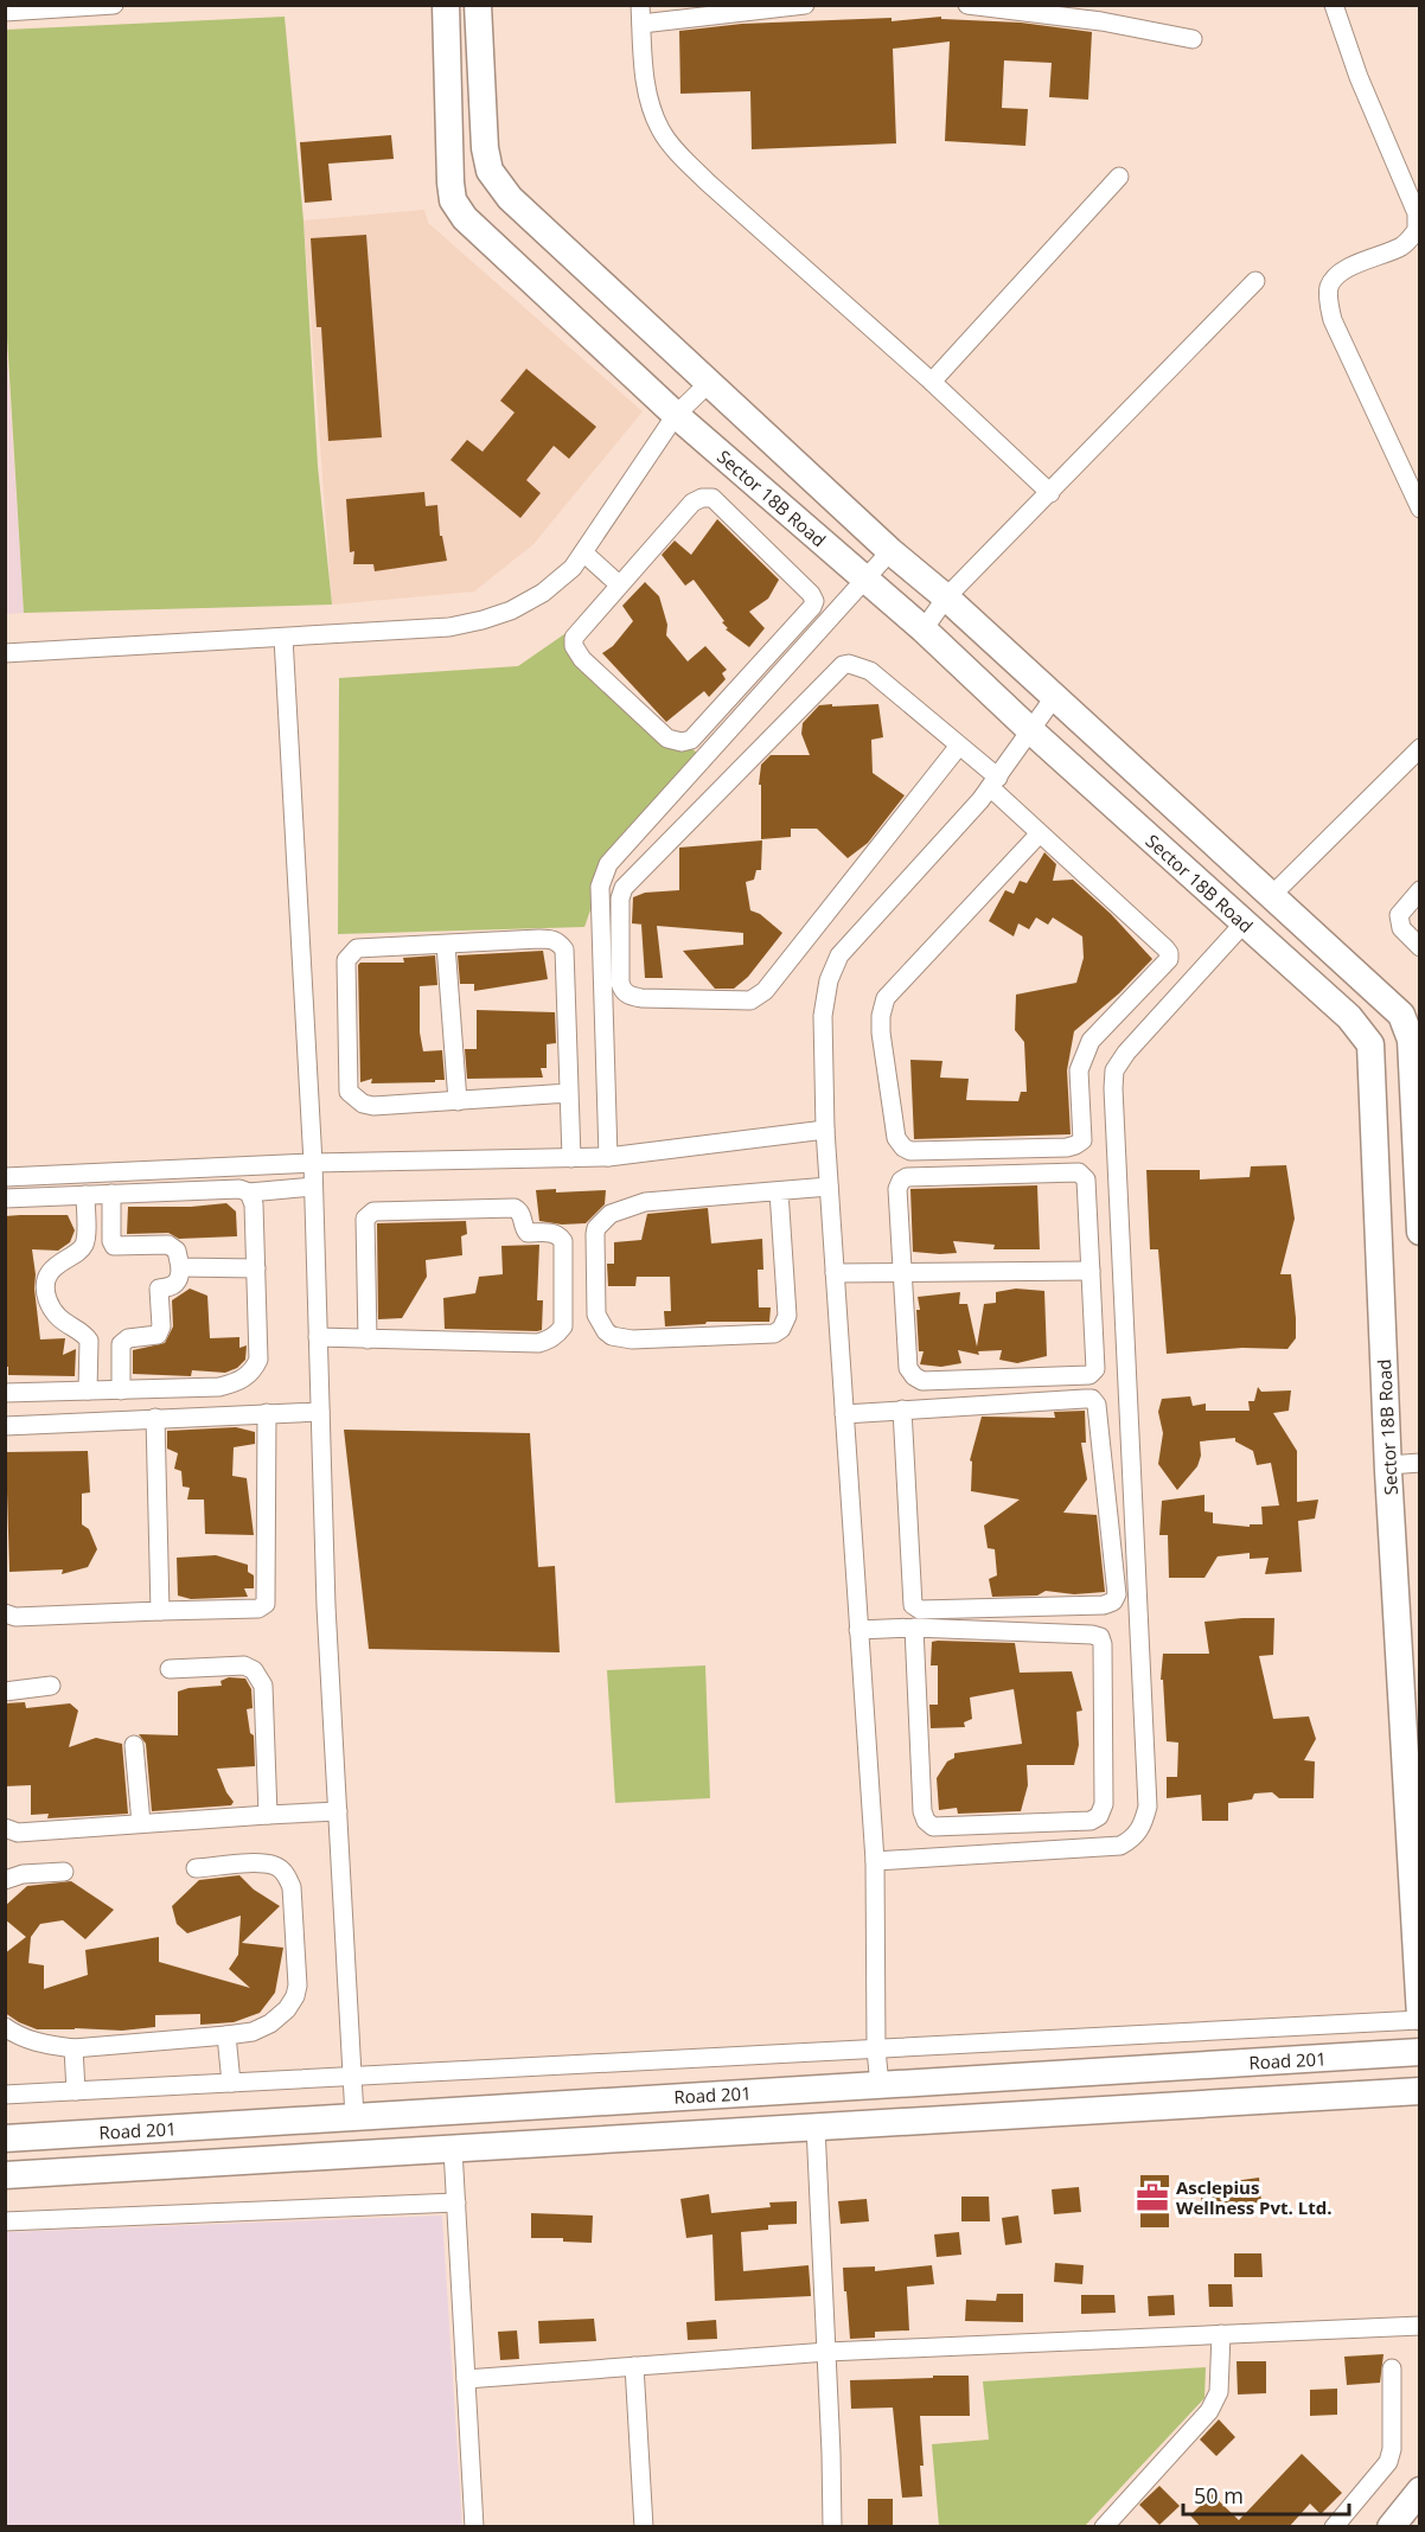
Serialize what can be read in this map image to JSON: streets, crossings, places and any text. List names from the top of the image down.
{
  "streets": {
    "street": ["Sector 18B Road", "Road 201"]
  },
  "places": {
    "office": ["Asclepius Wellness Pvt. Ltd."]
  },
  "scale_bar": "50 m"
}
